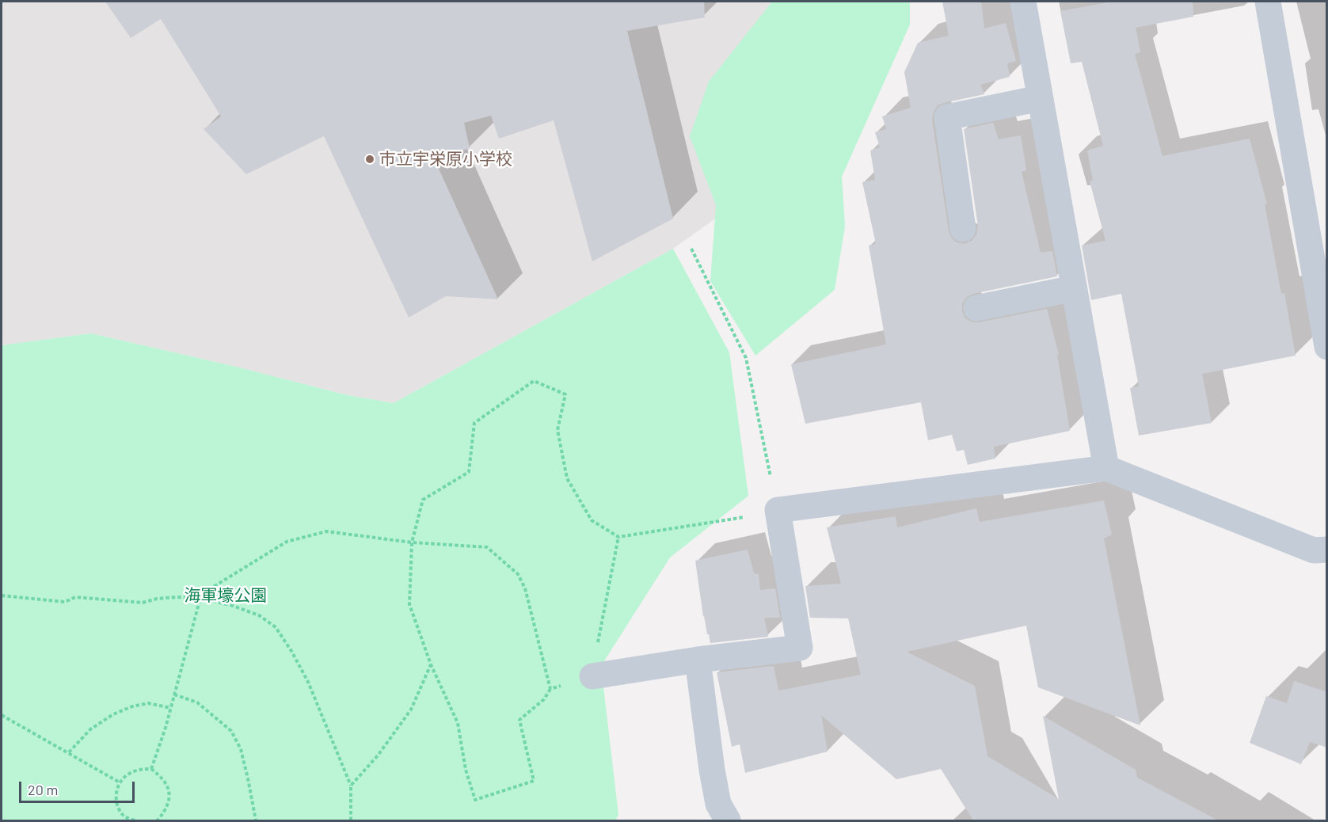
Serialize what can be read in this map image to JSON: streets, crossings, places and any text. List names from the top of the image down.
{
  "parks": ["海軍壕公園"],
  "places": ["市立宇栄原小学校"],
  "scale_bar": "20 m"
}
